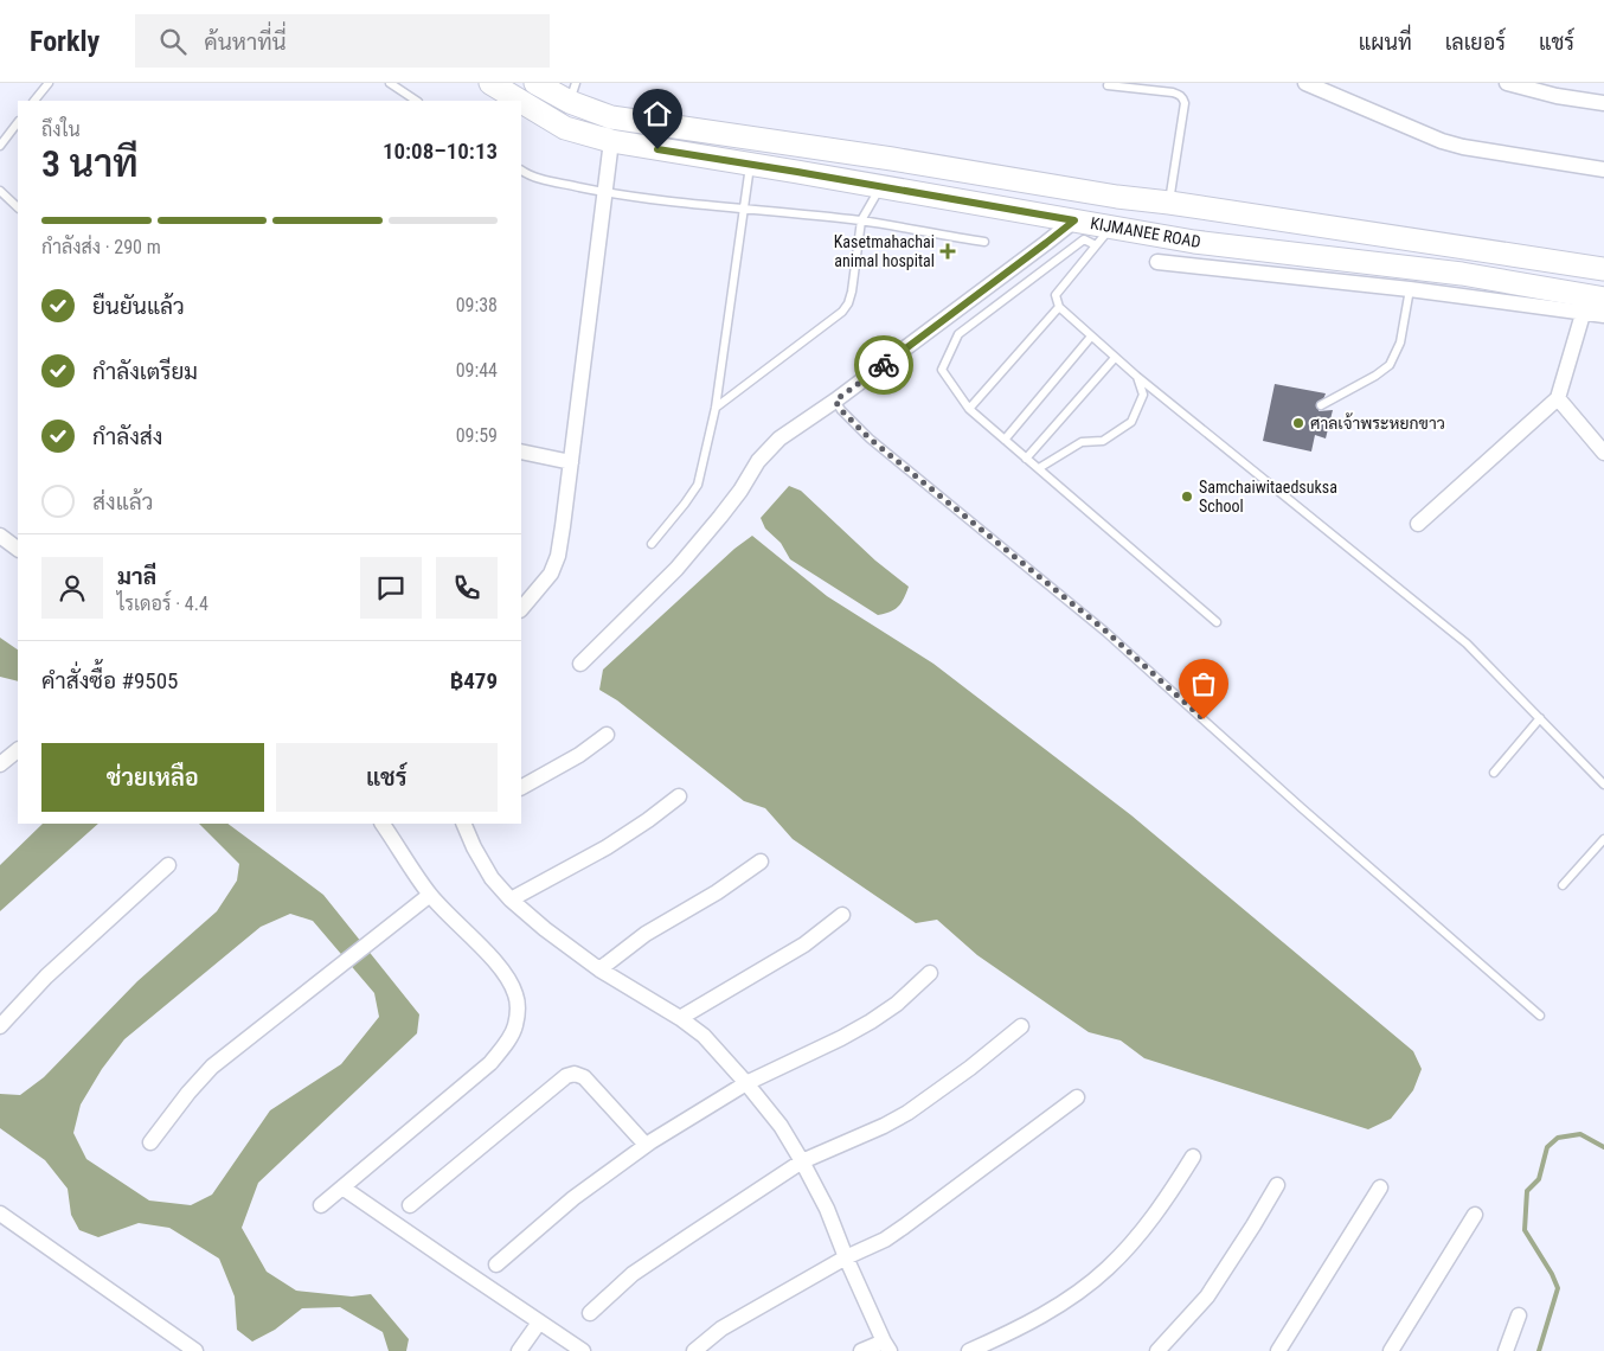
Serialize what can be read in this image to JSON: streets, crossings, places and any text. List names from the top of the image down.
{
  "streets": {
    "main road": ["KIJMANEE ROAD"]
  },
  "places": {
    "health": ["Kasetmahachai animal hospital"],
    "other": ["ศาลเจ้าพระหยกขาว", "Samchaiwitaedsuksa School"]
  },
  "page": {
    "header": "Forkly",
    "search": "ค้นหาที่นี่",
    "nav": ["แผนที่", "เลเยอร์", "แชร์"],
    "heading": ["3 นาที", "ถึงใน", "10:08–10:13"],
    "panel": [
      "มาลี",
      "ไรเดอร์ · 4.4",
      "คำสั่งซื้อ #9505",
      "฿479"
    ],
    "bar": "กำลังส่ง · 290 m",
    "list": [
      ["ยืนยันแล้ว", "09:38"],
      ["กำลังเตรียม", "09:44"],
      ["กำลังส่ง", "09:59"],
      "ส่งแล้ว"
    ],
    "buttons": ["ช่วยเหลือ", "แชร์"]
  }
}
